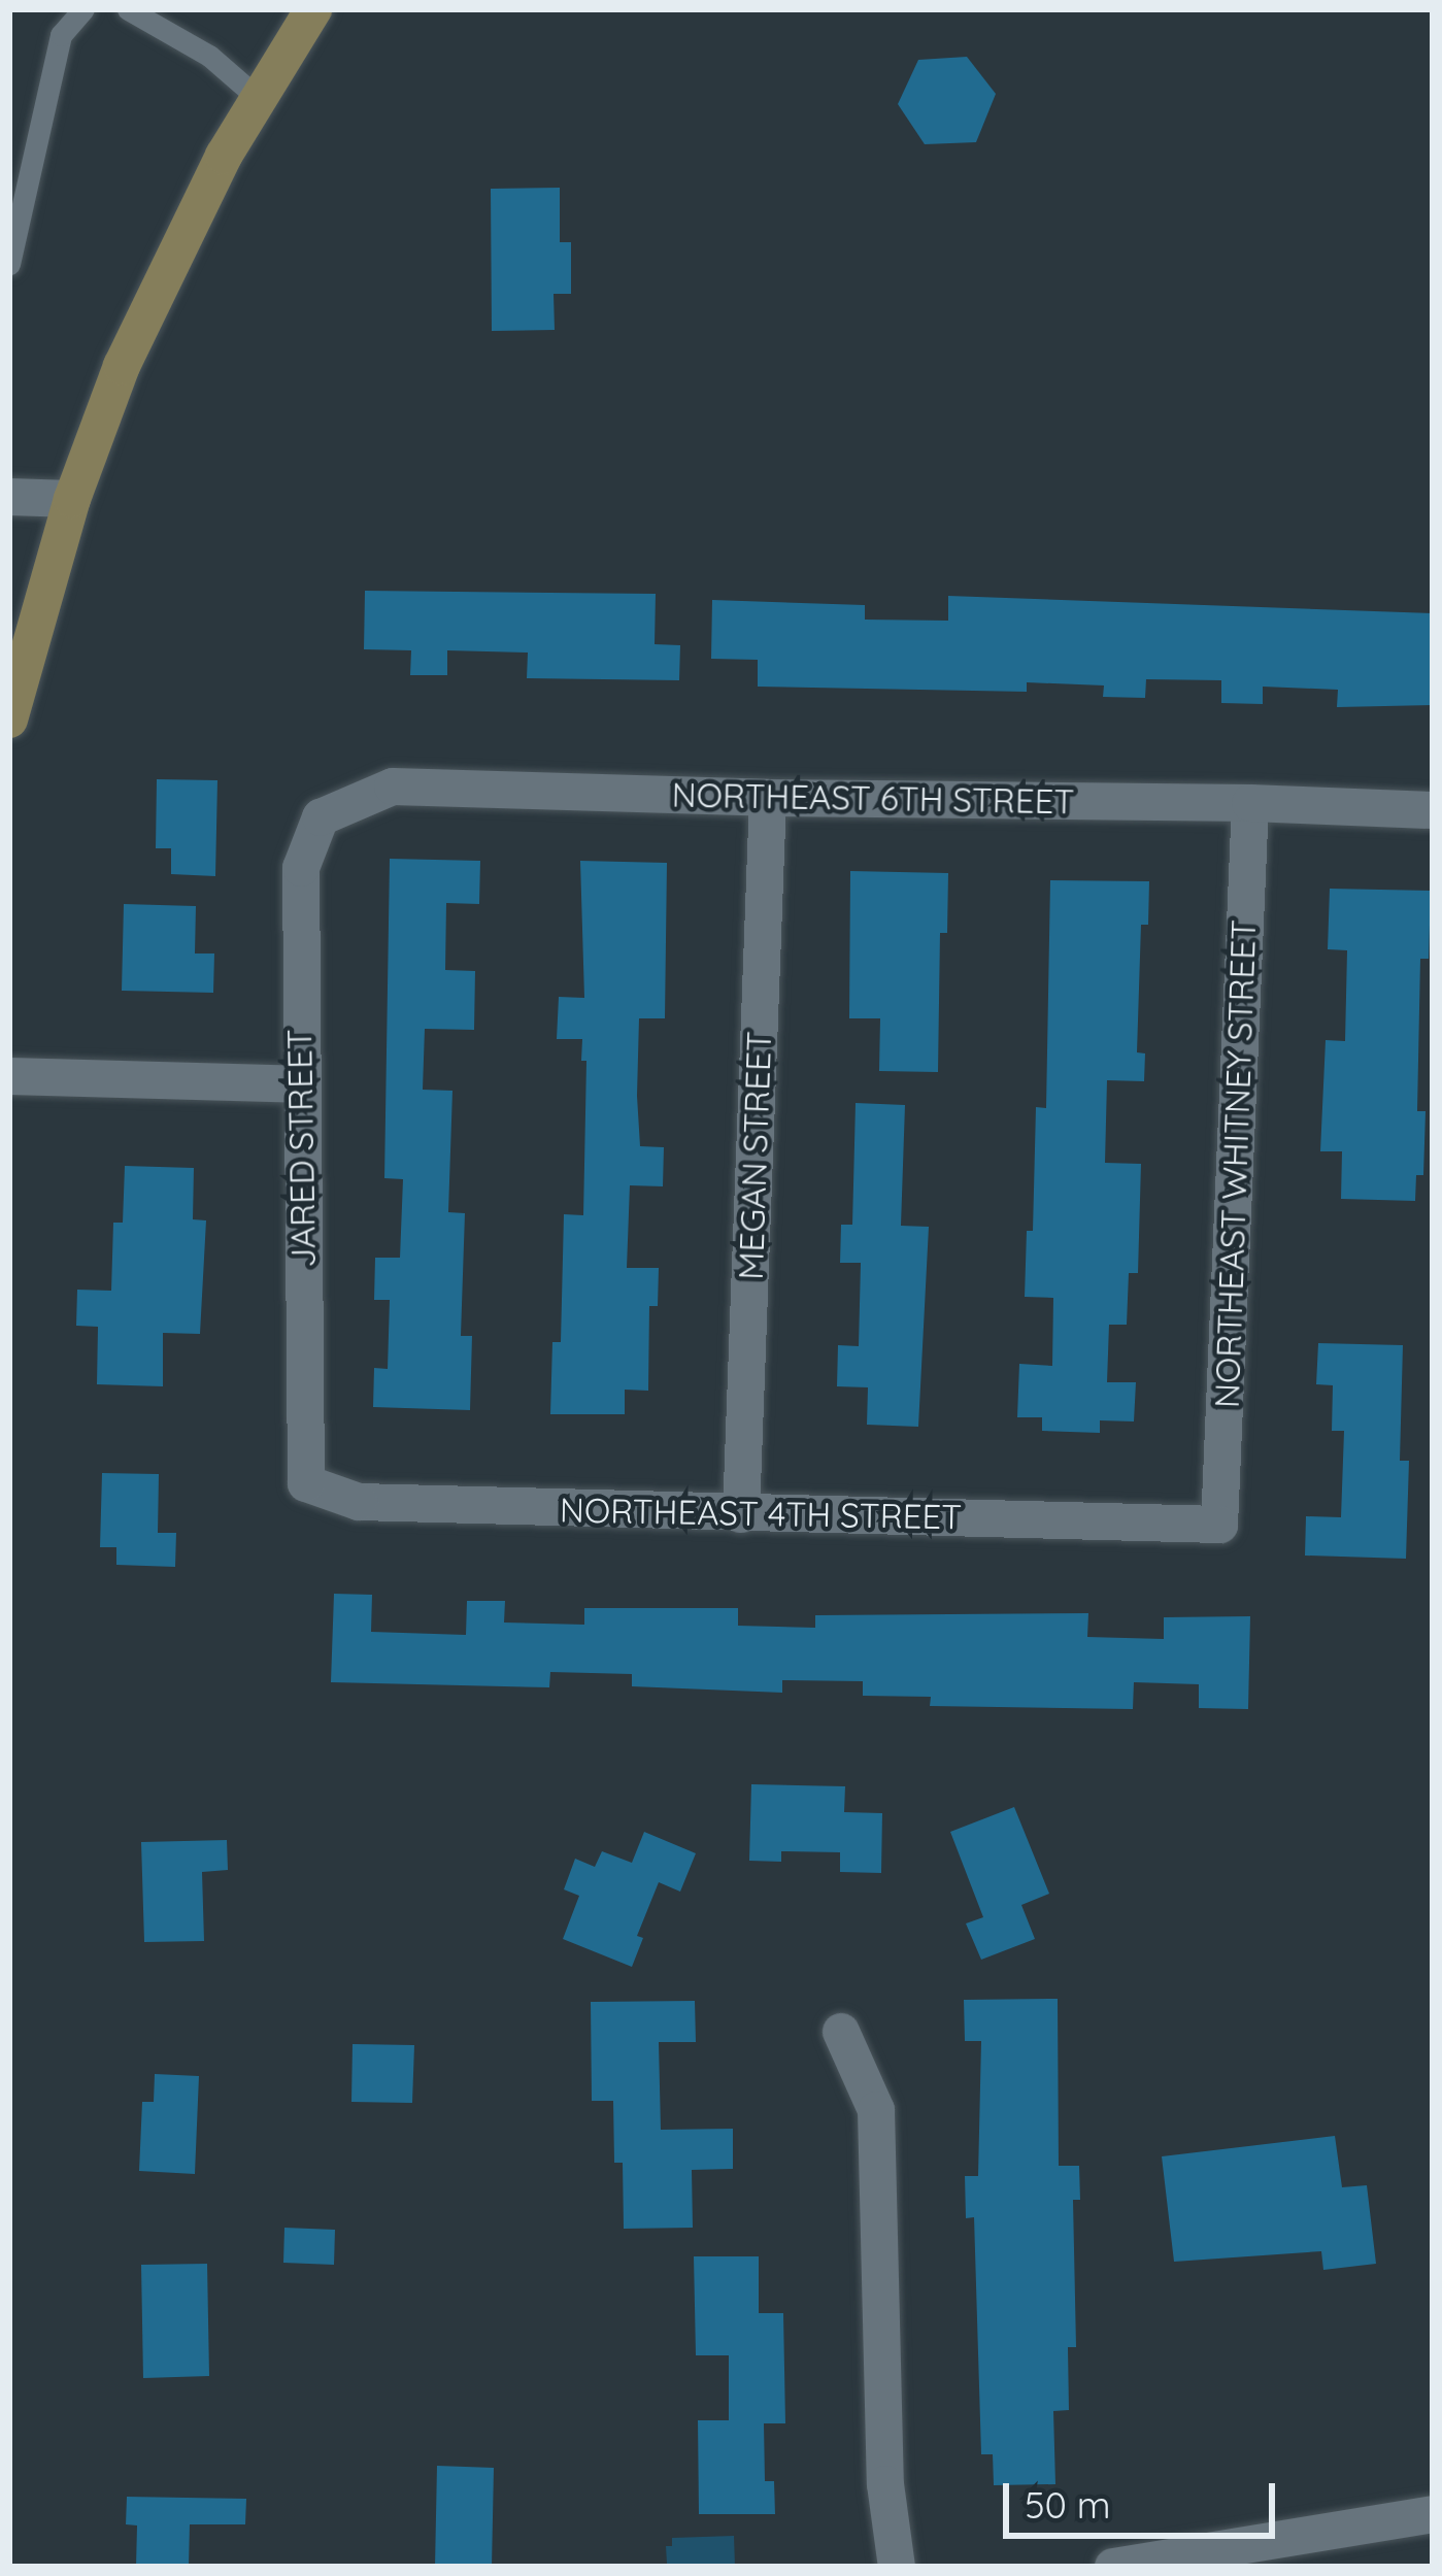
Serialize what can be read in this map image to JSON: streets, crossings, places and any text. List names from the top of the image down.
{
  "streets": {
    "street": [
      "NORTHEAST 6TH STREET",
      "JARED STREET",
      "MEGAN STREET",
      "NORTHEAST WHITNEY STREET",
      "NORTHEAST 4TH STREET"
    ]
  },
  "crossings": [
    ["NORTHEAST 6TH STREET", "JARED STREET"],
    ["NORTHEAST 6TH STREET", "MEGAN STREET"],
    ["NORTHEAST 6TH STREET", "NORTHEAST WHITNEY STREET"],
    ["JARED STREET", "NORTHEAST 4TH STREET"],
    ["MEGAN STREET", "NORTHEAST 4TH STREET"],
    ["NORTHEAST WHITNEY STREET", "NORTHEAST 4TH STREET"]
  ],
  "scale_bar": "50 m"
}
